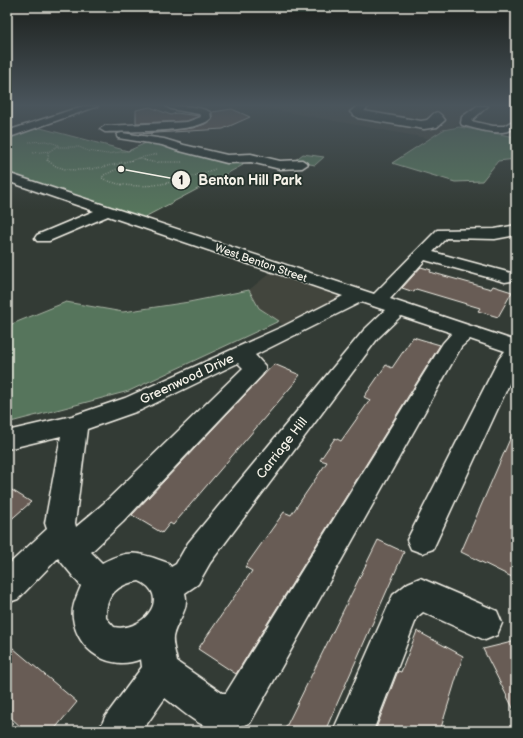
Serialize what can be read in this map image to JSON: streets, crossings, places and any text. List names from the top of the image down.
{
  "streets": {
    "street": ["West Benton Street", "Greenwood Drive", "Carriage Hill"]
  },
  "crossings": [
    ["West Benton Street", "Greenwood Drive"],
    ["West Benton Street", "Carriage Hill"],
    ["Greenwood Drive", "Carriage Hill"]
  ],
  "places": ["Benton Hill Park"]
}
